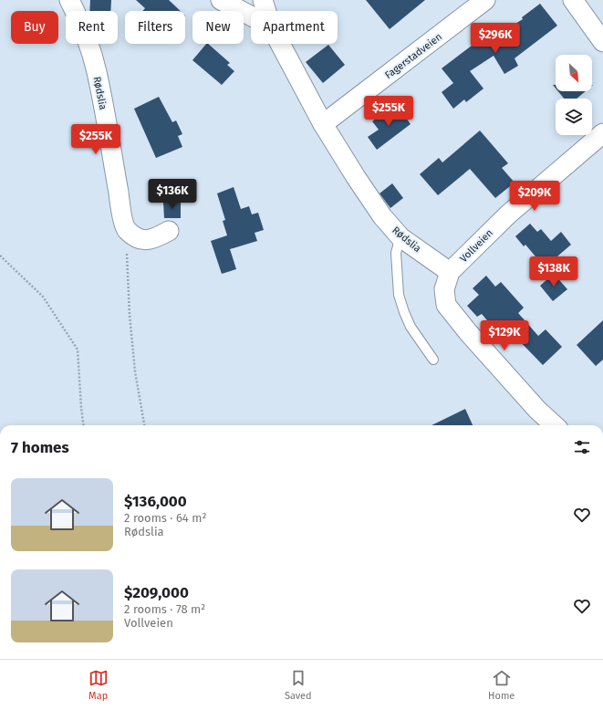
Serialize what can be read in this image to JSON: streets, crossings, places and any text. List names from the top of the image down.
{
  "streets": {
    "street": ["Fagerstadveien", "Rødslia", "Vollveien"]
  },
  "crossings": [
    ["Fagerstadveien", "Rødslia"],
    ["Rødslia", "Vollveien"]
  ],
  "north": "bottom right",
  "page": {
    "chip": [
      "Buy",
      "Rent",
      "Filters",
      "New",
      "Apartment"
    ],
    "price": [
      "$296K",
      "$255K",
      "$255K",
      "$136K",
      "$209K",
      "$138K",
      "$129K"
    ],
    "heading": "7 homes",
    "list": [
      {
        "name": "$136,000",
        "note": "2 rooms · 64 m² · Rødslia"
      },
      {
        "name": "$209,000",
        "note": "2 rooms · 78 m² · Vollveien"
      }
    ],
    "tabs": ["Map", "Saved", "Home"]
  }
}
